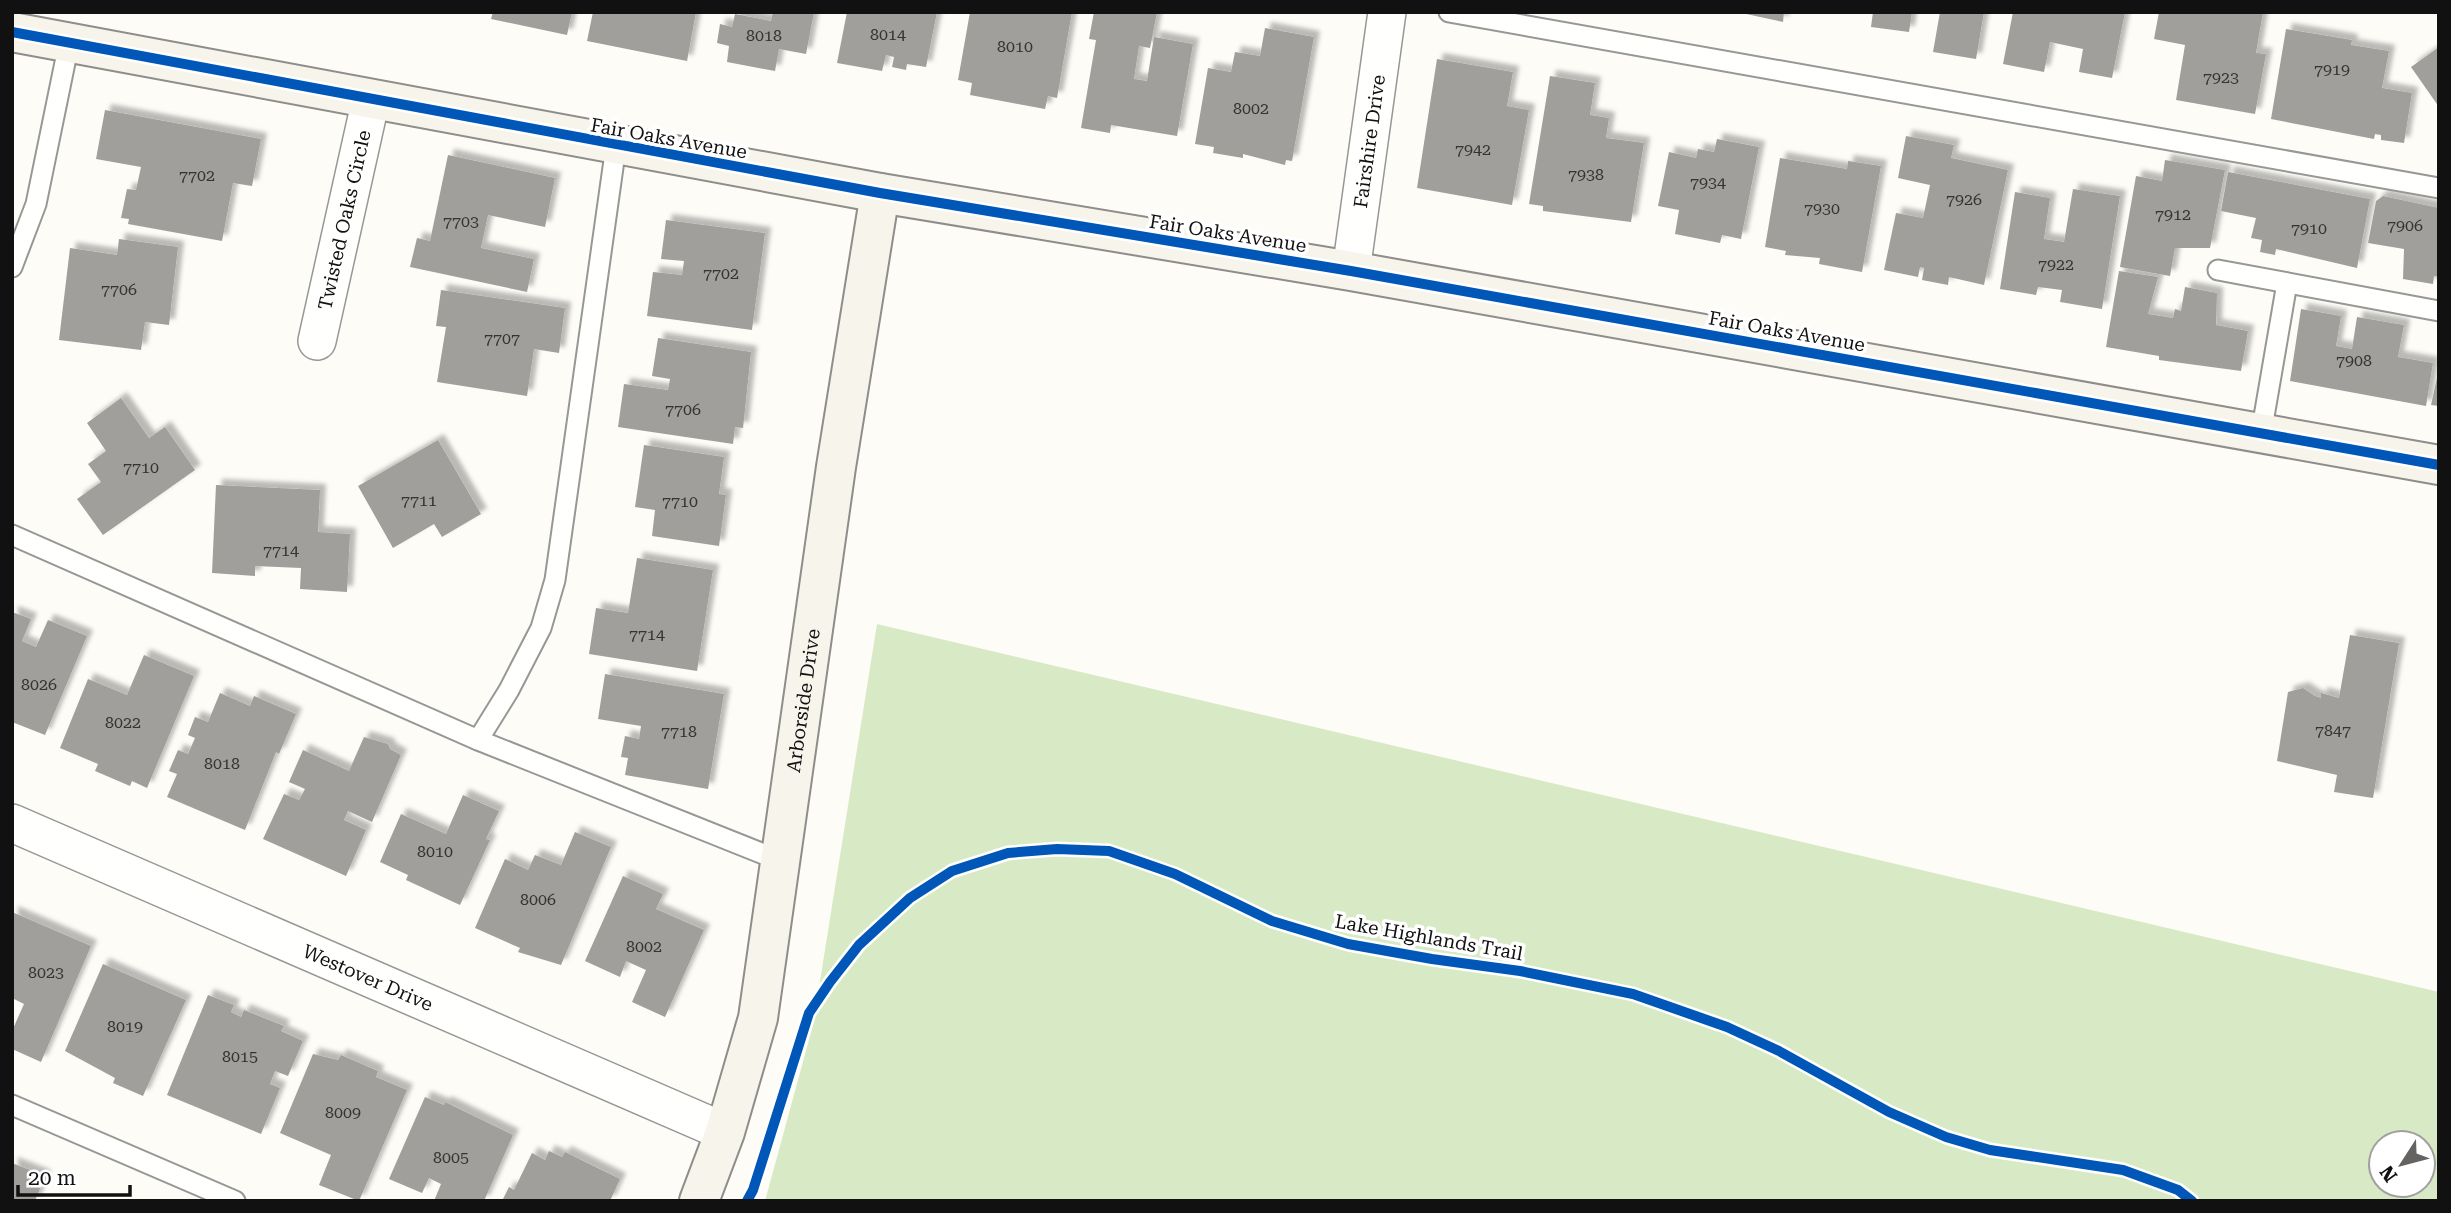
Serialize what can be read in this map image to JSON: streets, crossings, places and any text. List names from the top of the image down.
{
  "streets": {
    "street": [
      "Fair Oaks Avenue",
      "Fairshire Drive",
      "Twisted Oaks Circle",
      "Arborside Drive",
      "Westover Drive"
    ],
    "cycle path": ["Lake Highlands Trail"]
  },
  "crossings": [
    ["Fair Oaks Avenue", "Fairshire Drive"],
    ["Fair Oaks Avenue", "Twisted Oaks Circle"],
    ["Fair Oaks Avenue", "Arborside Drive"],
    ["Arborside Drive", "Westover Drive"]
  ],
  "house_numbers": [
    "8014",
    "8018",
    "8010",
    "7919",
    "7923",
    "8002",
    "7942",
    "7938",
    "7702",
    "7934",
    "7926",
    "7930",
    "7912",
    "7703",
    "7906",
    "7910",
    "7922",
    "7702",
    "7706",
    "7707",
    "7908",
    "7706",
    "7710",
    "7711",
    "7710",
    "7714",
    "7714",
    "8026",
    "8022",
    "7847",
    "7718",
    "8018",
    "8010",
    "8006",
    "8002",
    "8023",
    "8019",
    "8015",
    "8009",
    "8005"
  ],
  "scale_bar": "20 m",
  "north": "bottom left"
}
